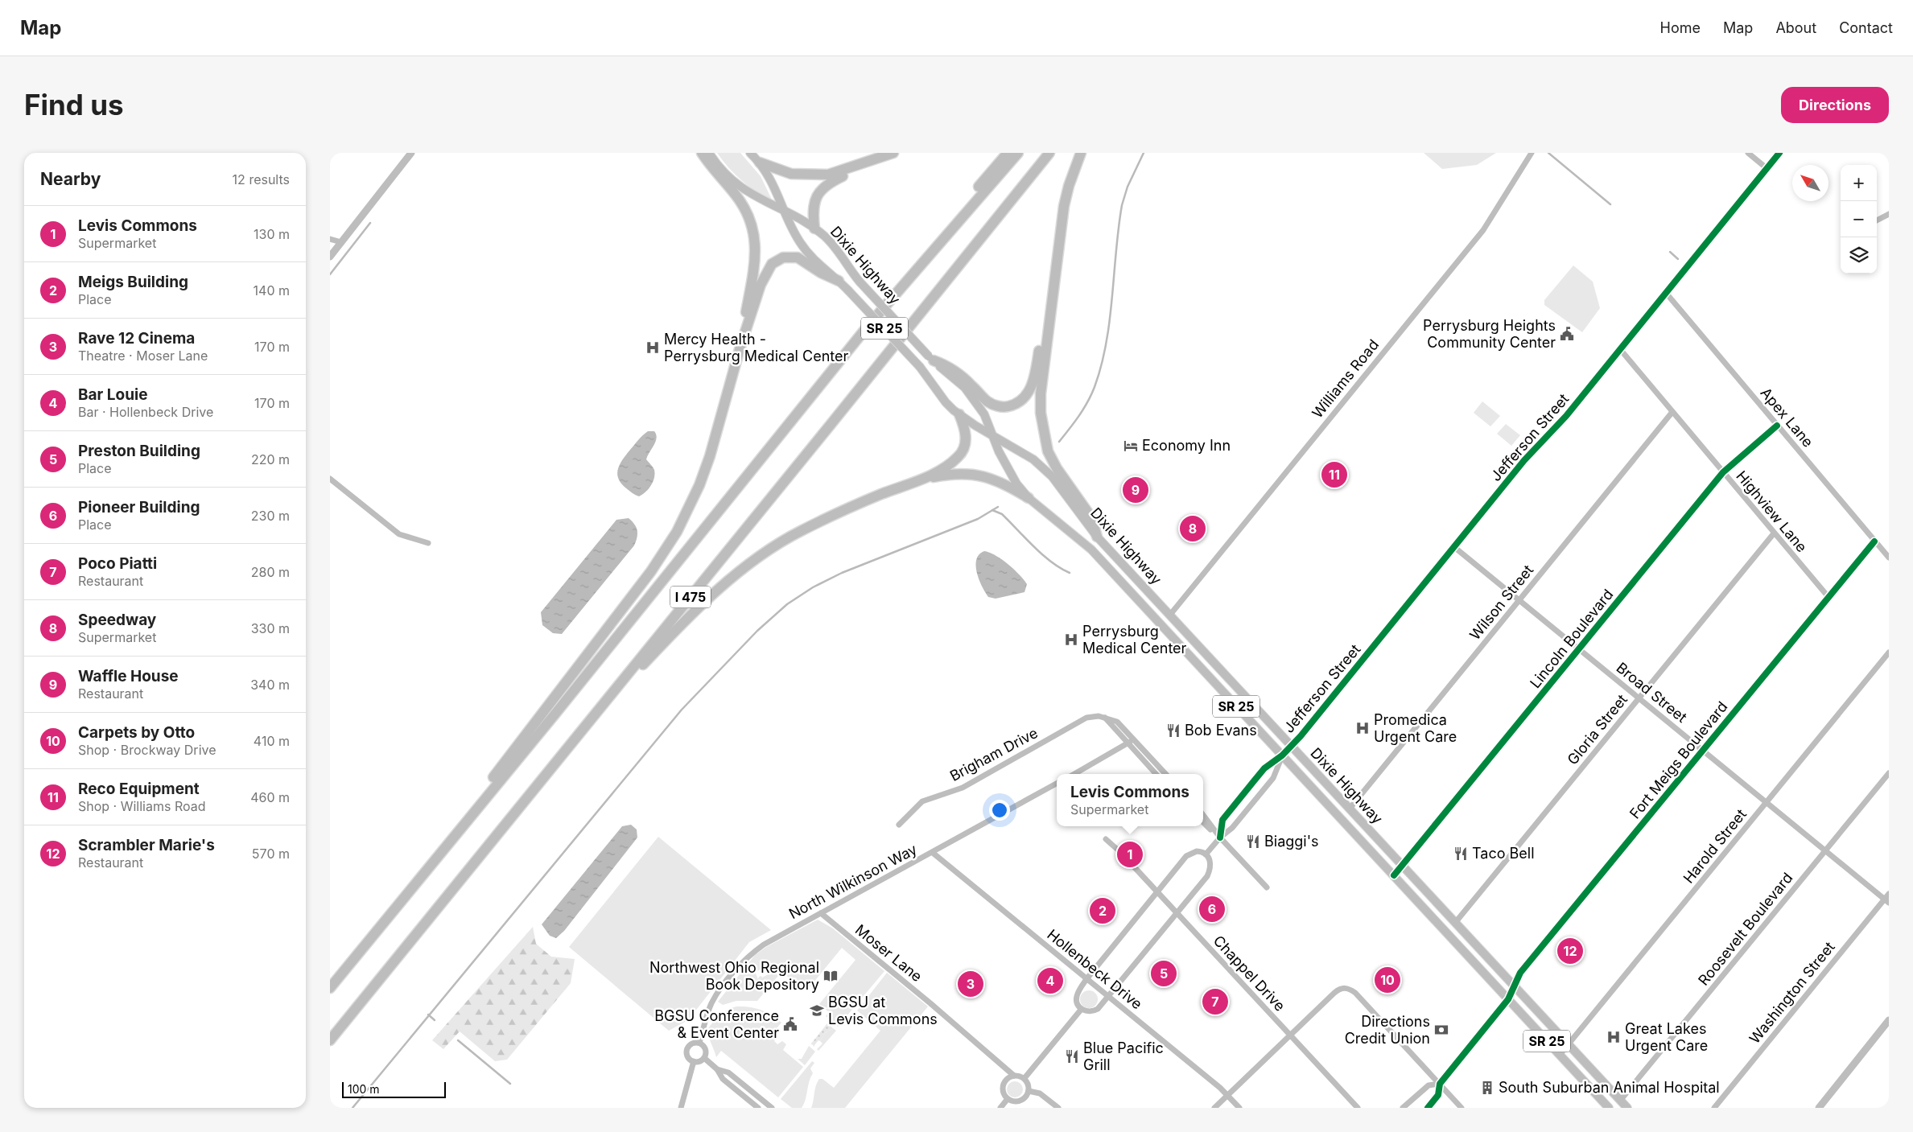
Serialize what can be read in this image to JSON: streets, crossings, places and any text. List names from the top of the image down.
{
  "streets": {
    "highway": ["I 475"],
    "main road": ["Dixie Highway", "SR 25"],
    "street": [
      "Williams Road",
      "Apex Lane",
      "Jefferson Street",
      "Highview Lane",
      "Wilson Street",
      "Lincoln Boulevard",
      "Broad Street",
      "Gloria Street",
      "Brigham Drive",
      "Fort Meigs Boulevard",
      "Harold Street",
      "North Wilkinson Way",
      "Roosevelt Boulevard",
      "Moser Lane",
      "Hollenbeck Drive",
      "Chappel Drive",
      "Washington Street"
    ]
  },
  "crossings": [
    ["Dixie Highway", "Williams Road"],
    ["Dixie Highway", "Jefferson Street"],
    ["Dixie Highway", "Wilson Street"],
    ["Dixie Highway", "Lincoln Boulevard"],
    ["Dixie Highway", "Gloria Street"],
    ["Dixie Highway", "Fort Meigs Boulevard"],
    ["Dixie Highway", "Harold Street"],
    ["Dixie Highway", "Roosevelt Boulevard"],
    ["Apex Lane", "Jefferson Street"],
    ["Apex Lane", "Lincoln Boulevard"],
    ["Apex Lane", "Fort Meigs Boulevard"],
    ["Jefferson Street", "Highview Lane"],
    ["Jefferson Street", "Broad Street"],
    ["Highview Lane", "Wilson Street"],
    ["Highview Lane", "Lincoln Boulevard"],
    ["Highview Lane", "Gloria Street"],
    ["Highview Lane", "Fort Meigs Boulevard"],
    ["Wilson Street", "Broad Street"],
    ["Lincoln Boulevard", "Broad Street"],
    ["Broad Street", "Gloria Street"],
    ["Broad Street", "Fort Meigs Boulevard"],
    ["Broad Street", "Harold Street"],
    ["Broad Street", "Roosevelt Boulevard"],
    ["Broad Street", "Washington Street"],
    ["North Wilkinson Way", "Moser Lane"],
    ["North Wilkinson Way", "Hollenbeck Drive"]
  ],
  "places": {
    "public building": ["Perrysburg Heights Community Center", "BGSU Conference & Event Center"],
    "hospital": [
      "Mercy Health - Perrysburg Medical Center",
      "Perrysburg Medical Center",
      "Promedica Urgent Care",
      "Great Lakes Urgent Care"
    ],
    "hotel": ["Economy Inn"],
    "restaurant": [
      "Bob Evans",
      "Biaggi's",
      "Taco Bell",
      "Blue Pacific Grill"
    ],
    "library": ["Northwest Ohio Regional Book Depository"],
    "school or university": ["BGSU at Levis Commons"],
    "bank": ["Directions Credit Union"],
    "building": ["South Suburban Animal Hospital"]
  },
  "scale_bar": "100 m",
  "north": "top left",
  "page": {
    "header": "Map",
    "nav": [
      "Home",
      "Map",
      "About",
      "Contact"
    ],
    "buttons": "Directions",
    "title": "Find us",
    "heading": ["Nearby", "12 results"],
    "map_buttons": ["+", "−"],
    "list": [
      {
        "mark": "1",
        "name": "Levis Commons",
        "note": "Supermarket",
        "value": "130 m"
      },
      {
        "mark": "2",
        "name": "Meigs Building",
        "note": "Place",
        "value": "140 m"
      },
      {
        "mark": "3",
        "name": "Rave 12 Cinema",
        "note": "Theatre · Moser Lane",
        "value": "170 m"
      },
      {
        "mark": "4",
        "name": "Bar Louie",
        "note": "Bar · Hollenbeck Drive",
        "value": "170 m"
      },
      {
        "mark": "5",
        "name": "Preston Building",
        "note": "Place",
        "value": "220 m"
      },
      {
        "mark": "6",
        "name": "Pioneer Building",
        "note": "Place",
        "value": "230 m"
      },
      {
        "mark": "7",
        "name": "Poco Piatti",
        "note": "Restaurant",
        "value": "280 m"
      },
      {
        "mark": "8",
        "name": "Speedway",
        "note": "Supermarket",
        "value": "330 m"
      },
      {
        "mark": "9",
        "name": "Waffle House",
        "note": "Restaurant",
        "value": "340 m"
      },
      {
        "mark": "10",
        "name": "Carpets by Otto",
        "note": "Shop · Brockway Drive",
        "value": "410 m"
      },
      {
        "mark": "11",
        "name": "Reco Equipment",
        "note": "Shop · Williams Road",
        "value": "460 m"
      },
      {
        "mark": "12",
        "name": "Scrambler Marie's",
        "note": "Restaurant",
        "value": "570 m"
      }
    ],
    "pins": [
      "11",
      "9",
      "8",
      "1",
      "6",
      "2",
      "12",
      "5",
      "10",
      "4",
      "3",
      "7"
    ],
    "popup": ["Levis Commons", "Supermarket"],
    "scale": "100 m"
  }
}
